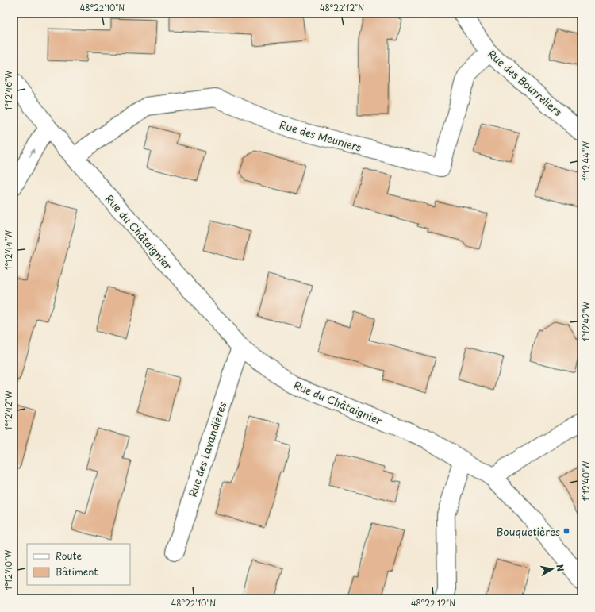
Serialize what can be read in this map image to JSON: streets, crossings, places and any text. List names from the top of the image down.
{
  "streets": {
    "street": [
      "Rue des Bourreliers",
      "Rue des Meuniers",
      "Rue du Châtaignier",
      "Rue des Lavandières"
    ]
  },
  "crossings": [
    ["Rue des Bourreliers", "Rue des Meuniers"],
    ["Rue des Meuniers", "Rue du Châtaignier"],
    ["Rue du Châtaignier", "Rue des Lavandières"]
  ],
  "places": {
    "transit": ["Bouquetières"]
  },
  "legend": ["Route", "Bâtiment"],
  "north": "right",
  "coordinates": [
    "48°22'10\"N",
    "48°22'12\"N",
    "1°12'46\"W",
    "1°12'44\"W",
    "1°12'42\"W",
    "1°12'40\"W"
  ]
}
